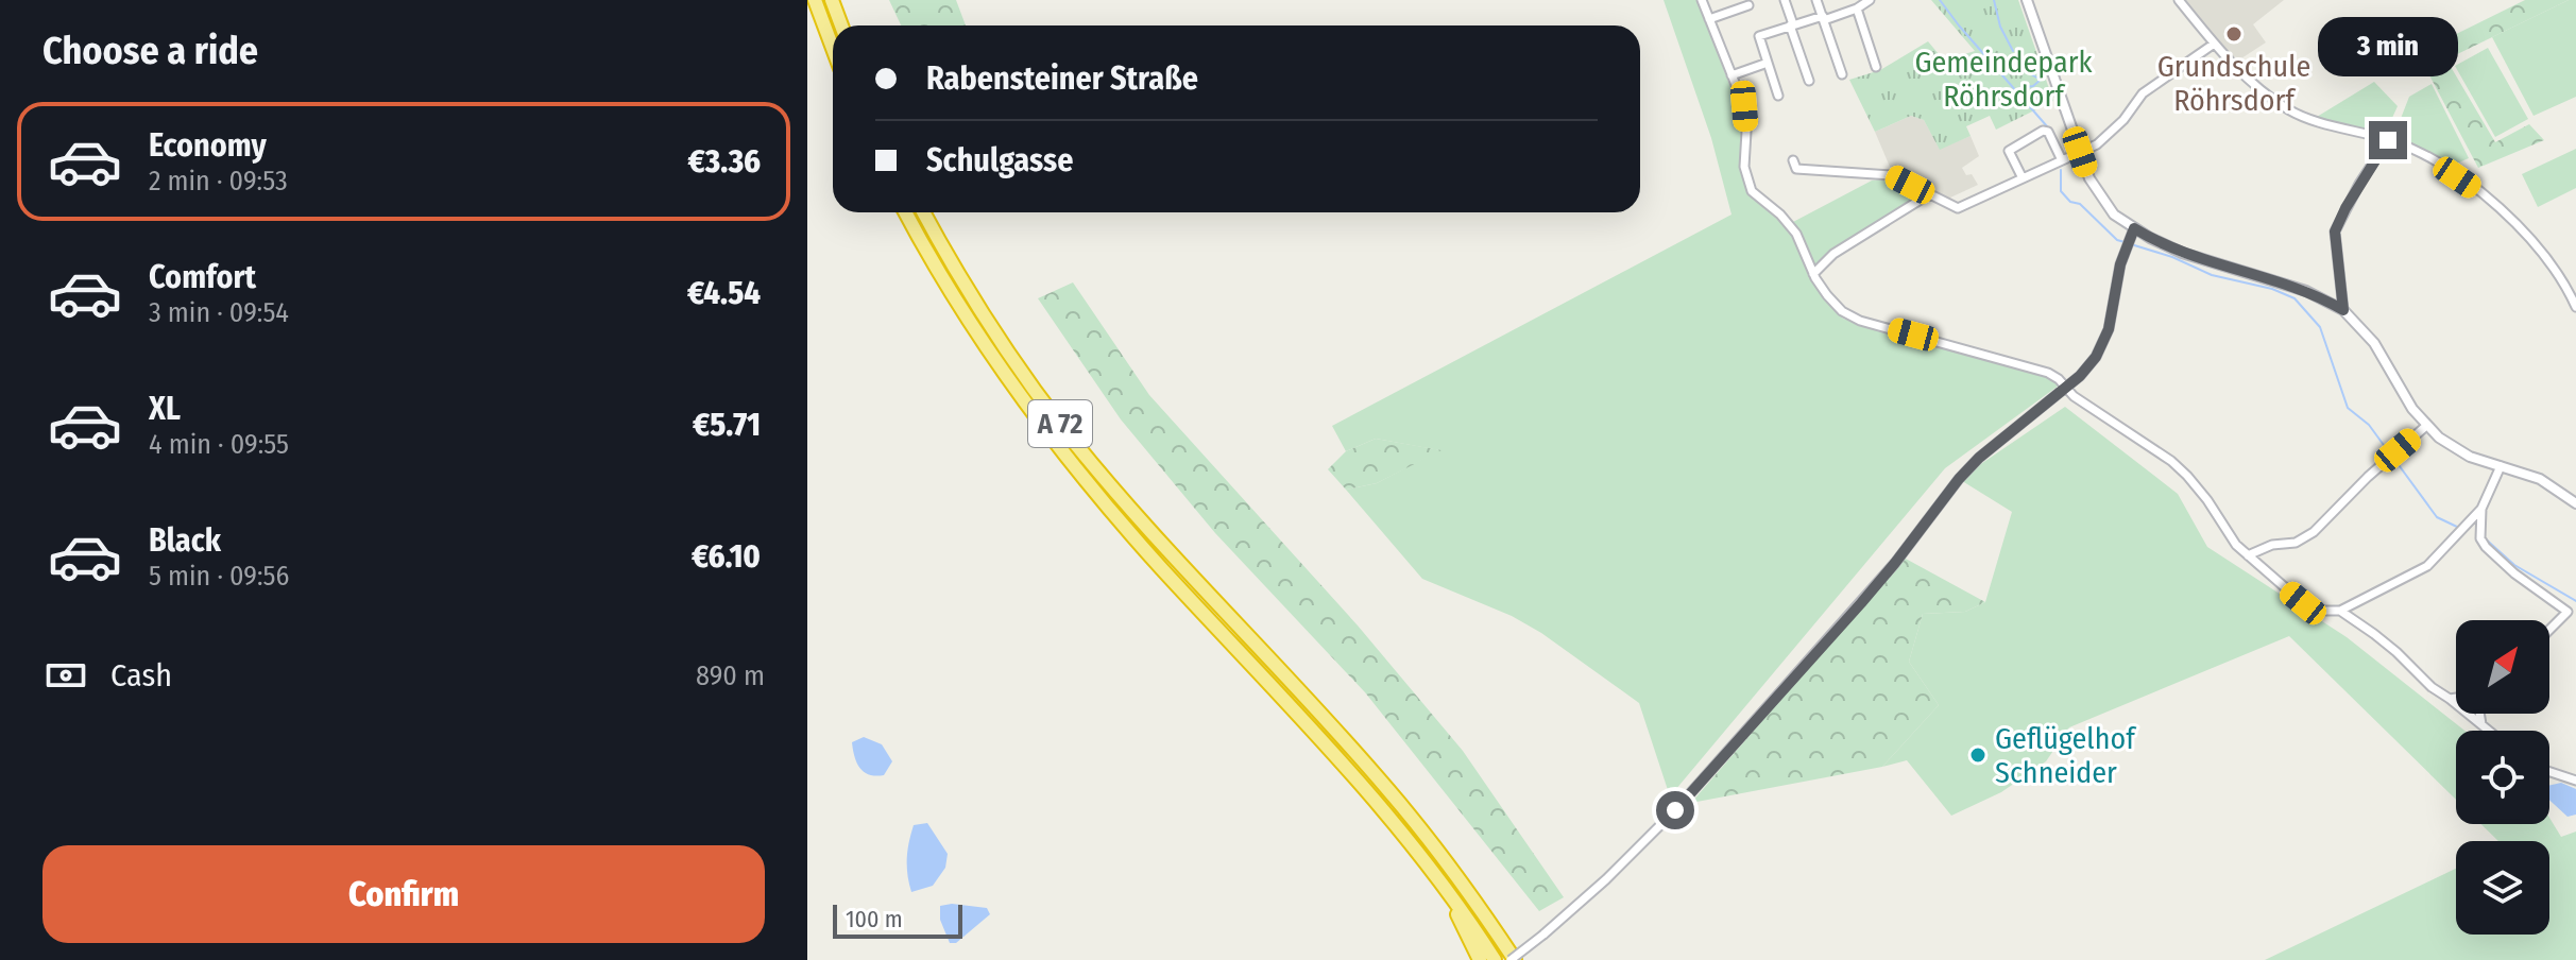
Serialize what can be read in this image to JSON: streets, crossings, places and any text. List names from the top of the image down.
{
  "streets": {
    "highway": ["A 72"]
  },
  "parks": ["Gemeindepark Röhrsdorf"],
  "places": ["Grundschule Röhrsdorf", "Geflügelhof Schneider"],
  "scale_bar": "100 m",
  "north": "top right",
  "page": {
    "heading": "Choose a ride",
    "bubble": "3 min",
    "banner": ["Rabensteiner Straße", "Schulgasse"],
    "list": [
      {
        "name": "Economy",
        "note": "2 min · 09:53",
        "value": "€3.36"
      },
      {
        "name": "Comfort",
        "note": "3 min · 09:54",
        "value": "€4.54"
      },
      {
        "name": "XL",
        "note": "4 min · 09:55",
        "value": "€5.71"
      },
      {
        "name": "Black",
        "note": "5 min · 09:56",
        "value": "€6.10"
      }
    ],
    "pay": ["Cash", "890 m"],
    "buttons": "Confirm",
    "scale": "100 m"
  }
}
